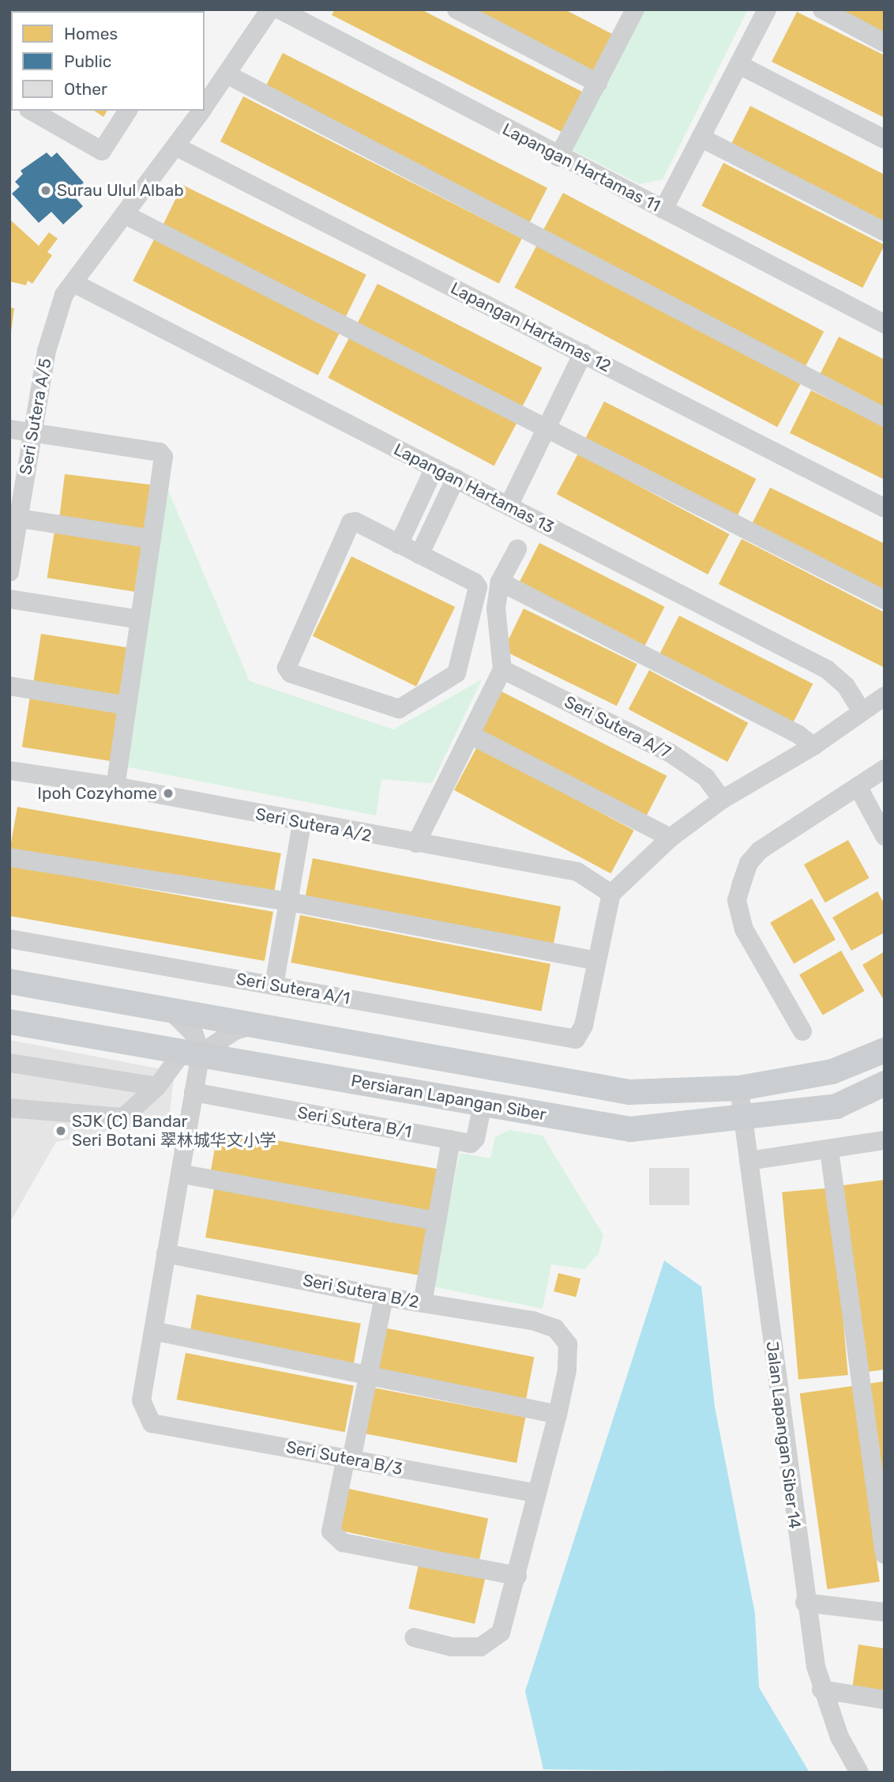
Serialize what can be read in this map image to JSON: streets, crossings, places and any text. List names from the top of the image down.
{
  "streets": {
    "main road": ["Persiaran Lapangan Siber"],
    "street": [
      "Lapangan Hartamas 11",
      "Lapangan Hartamas 12",
      "Seri Sutera A/5",
      "Lapangan Hartamas 13",
      "Seri Sutera A/7",
      "Seri Sutera A/2",
      "Seri Sutera A/1",
      "Seri Sutera B/1",
      "Seri Sutera B/2",
      "Jalan Lapangan Siber 14",
      "Seri Sutera B/3"
    ]
  },
  "crossings": [
    ["Lapangan Hartamas 12", "Seri Sutera A/5"],
    ["Seri Sutera A/5", "Lapangan Hartamas 13"],
    ["Persiaran Lapangan Siber", "Seri Sutera B/1"],
    ["Persiaran Lapangan Siber", "Jalan Lapangan Siber 14"]
  ],
  "places": ["Surau Ulul Albab", "Ipoh Cozyhome", "SJK (C) Bandar Seri Botani 翠林城华文小学"],
  "legend": ["Homes", "Public", "Other"]
}
